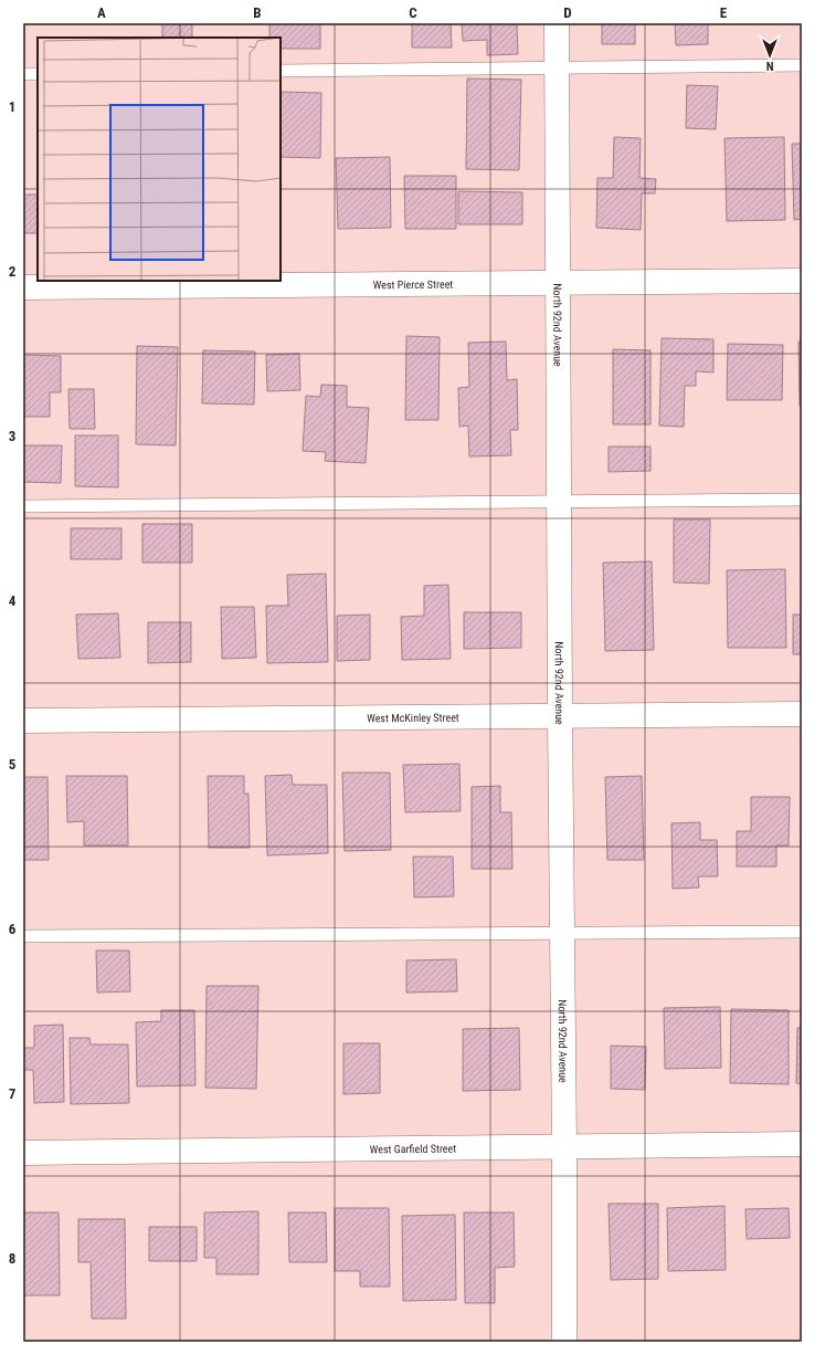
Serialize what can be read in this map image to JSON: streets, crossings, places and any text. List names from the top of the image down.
{
  "streets": {
    "street": [
      "West Pierce Street",
      "North 92nd Avenue",
      "West McKinley Street",
      "West Garfield Street"
    ]
  },
  "crossings": [
    ["West Pierce Street", "North 92nd Avenue"],
    ["North 92nd Avenue", "West McKinley Street"],
    ["North 92nd Avenue", "West Garfield Street"]
  ],
  "north": "bottom",
  "grid": {
    "columns": [
      "A",
      "B",
      "C",
      "D",
      "E"
    ],
    "rows": [
      "1",
      "2",
      "3",
      "4",
      "5",
      "6",
      "7",
      "8"
    ]
  }
}
